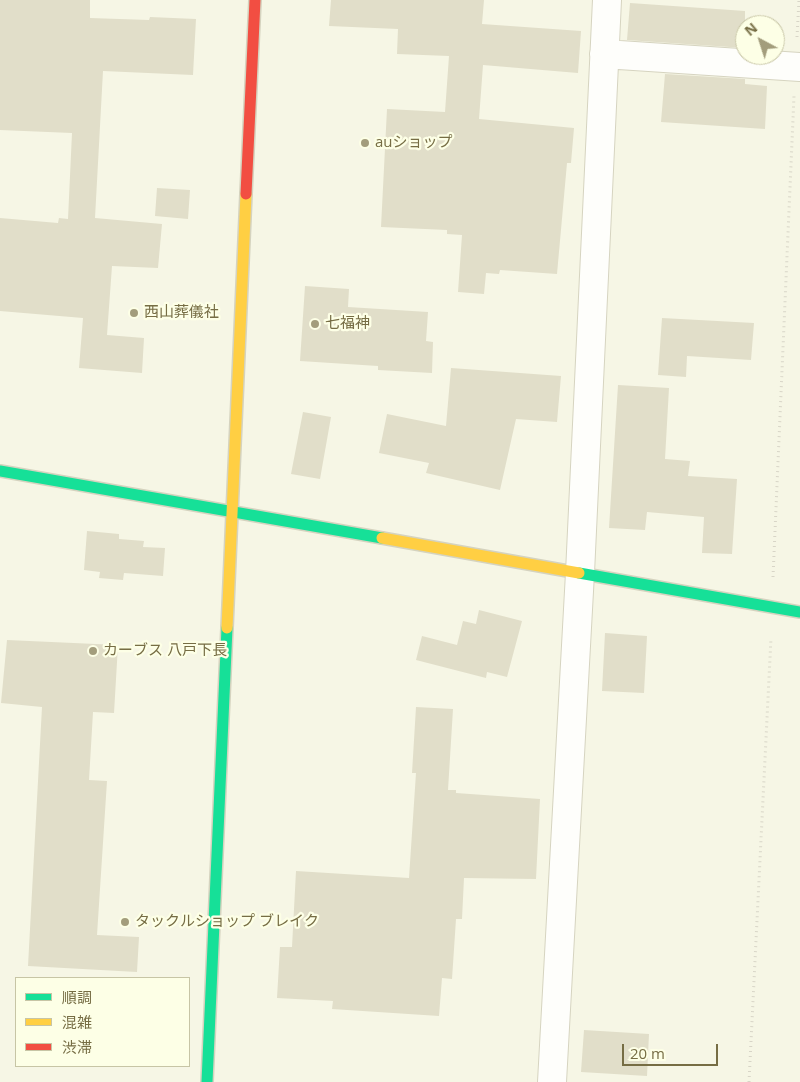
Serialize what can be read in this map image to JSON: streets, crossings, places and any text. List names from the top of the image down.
{
  "places": [
    "auショップ",
    "西山葬儀社",
    "七福神",
    "カーブス 八戸下長",
    "タックルショップ ブレイク"
  ],
  "legend": ["順調", "混雑", "渋滞"],
  "scale_bar": "20 m",
  "north": "top left"
}
